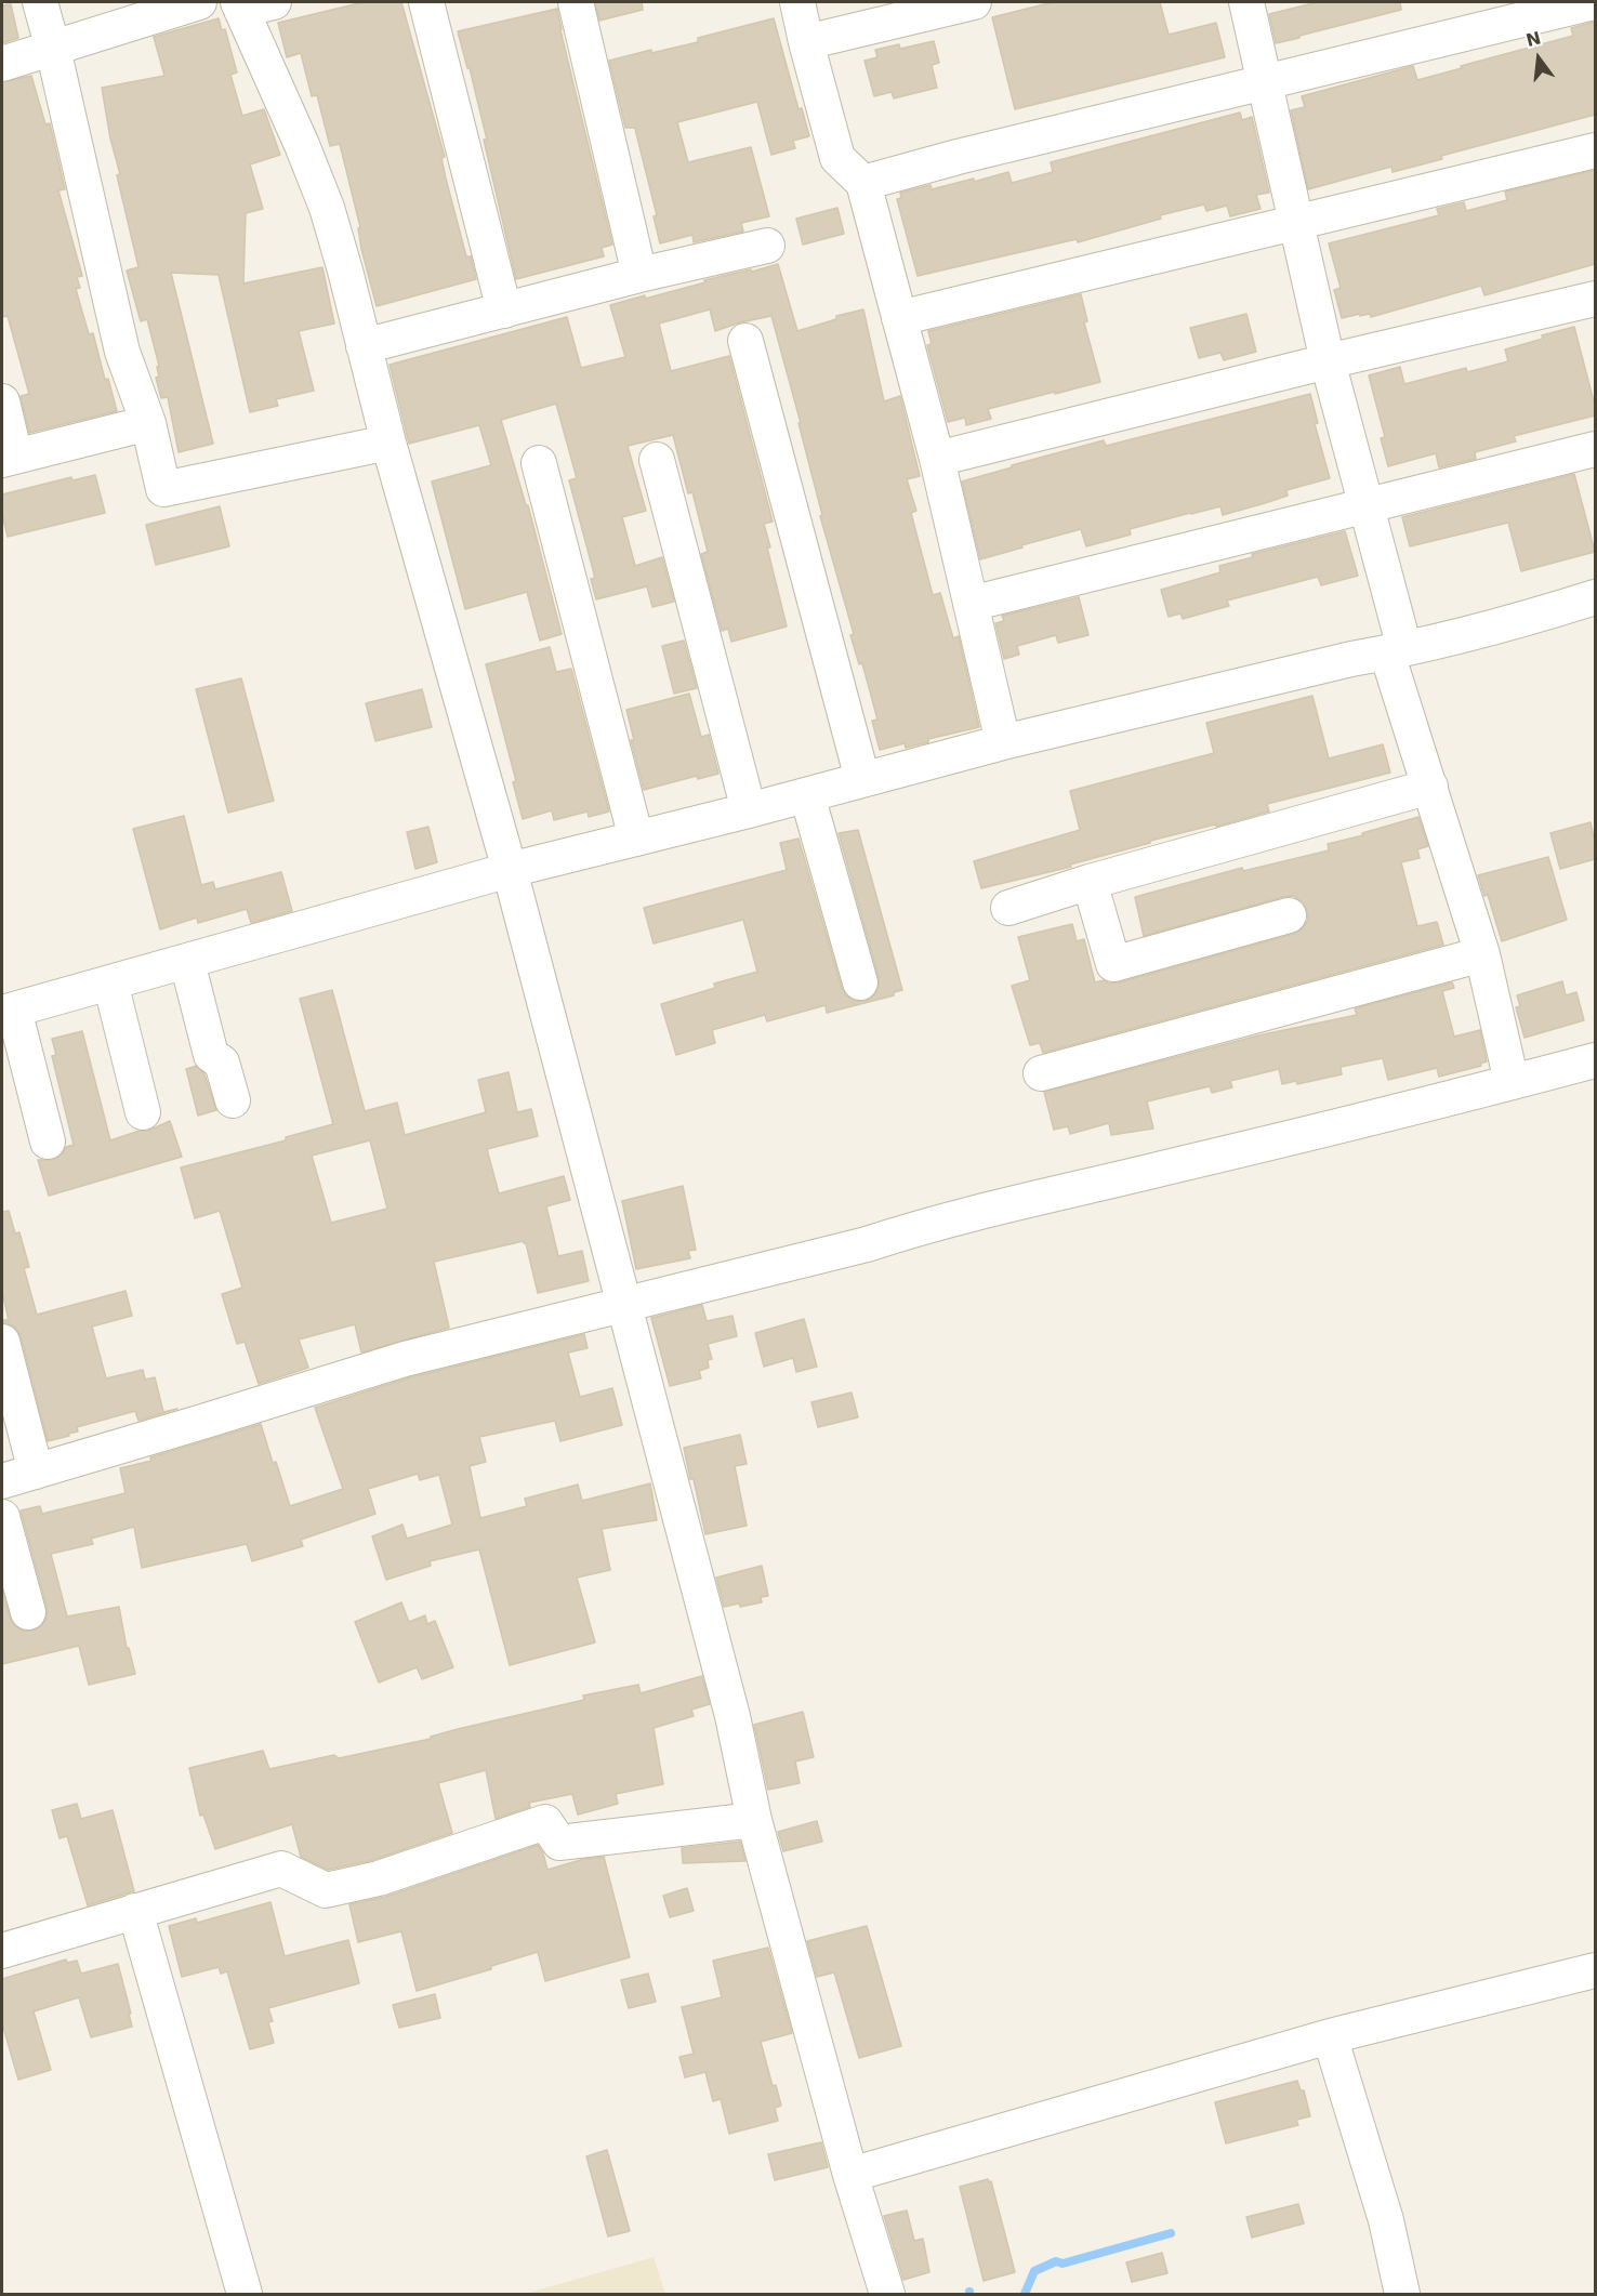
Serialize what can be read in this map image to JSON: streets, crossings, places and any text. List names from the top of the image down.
{
  "north": "top"
}
